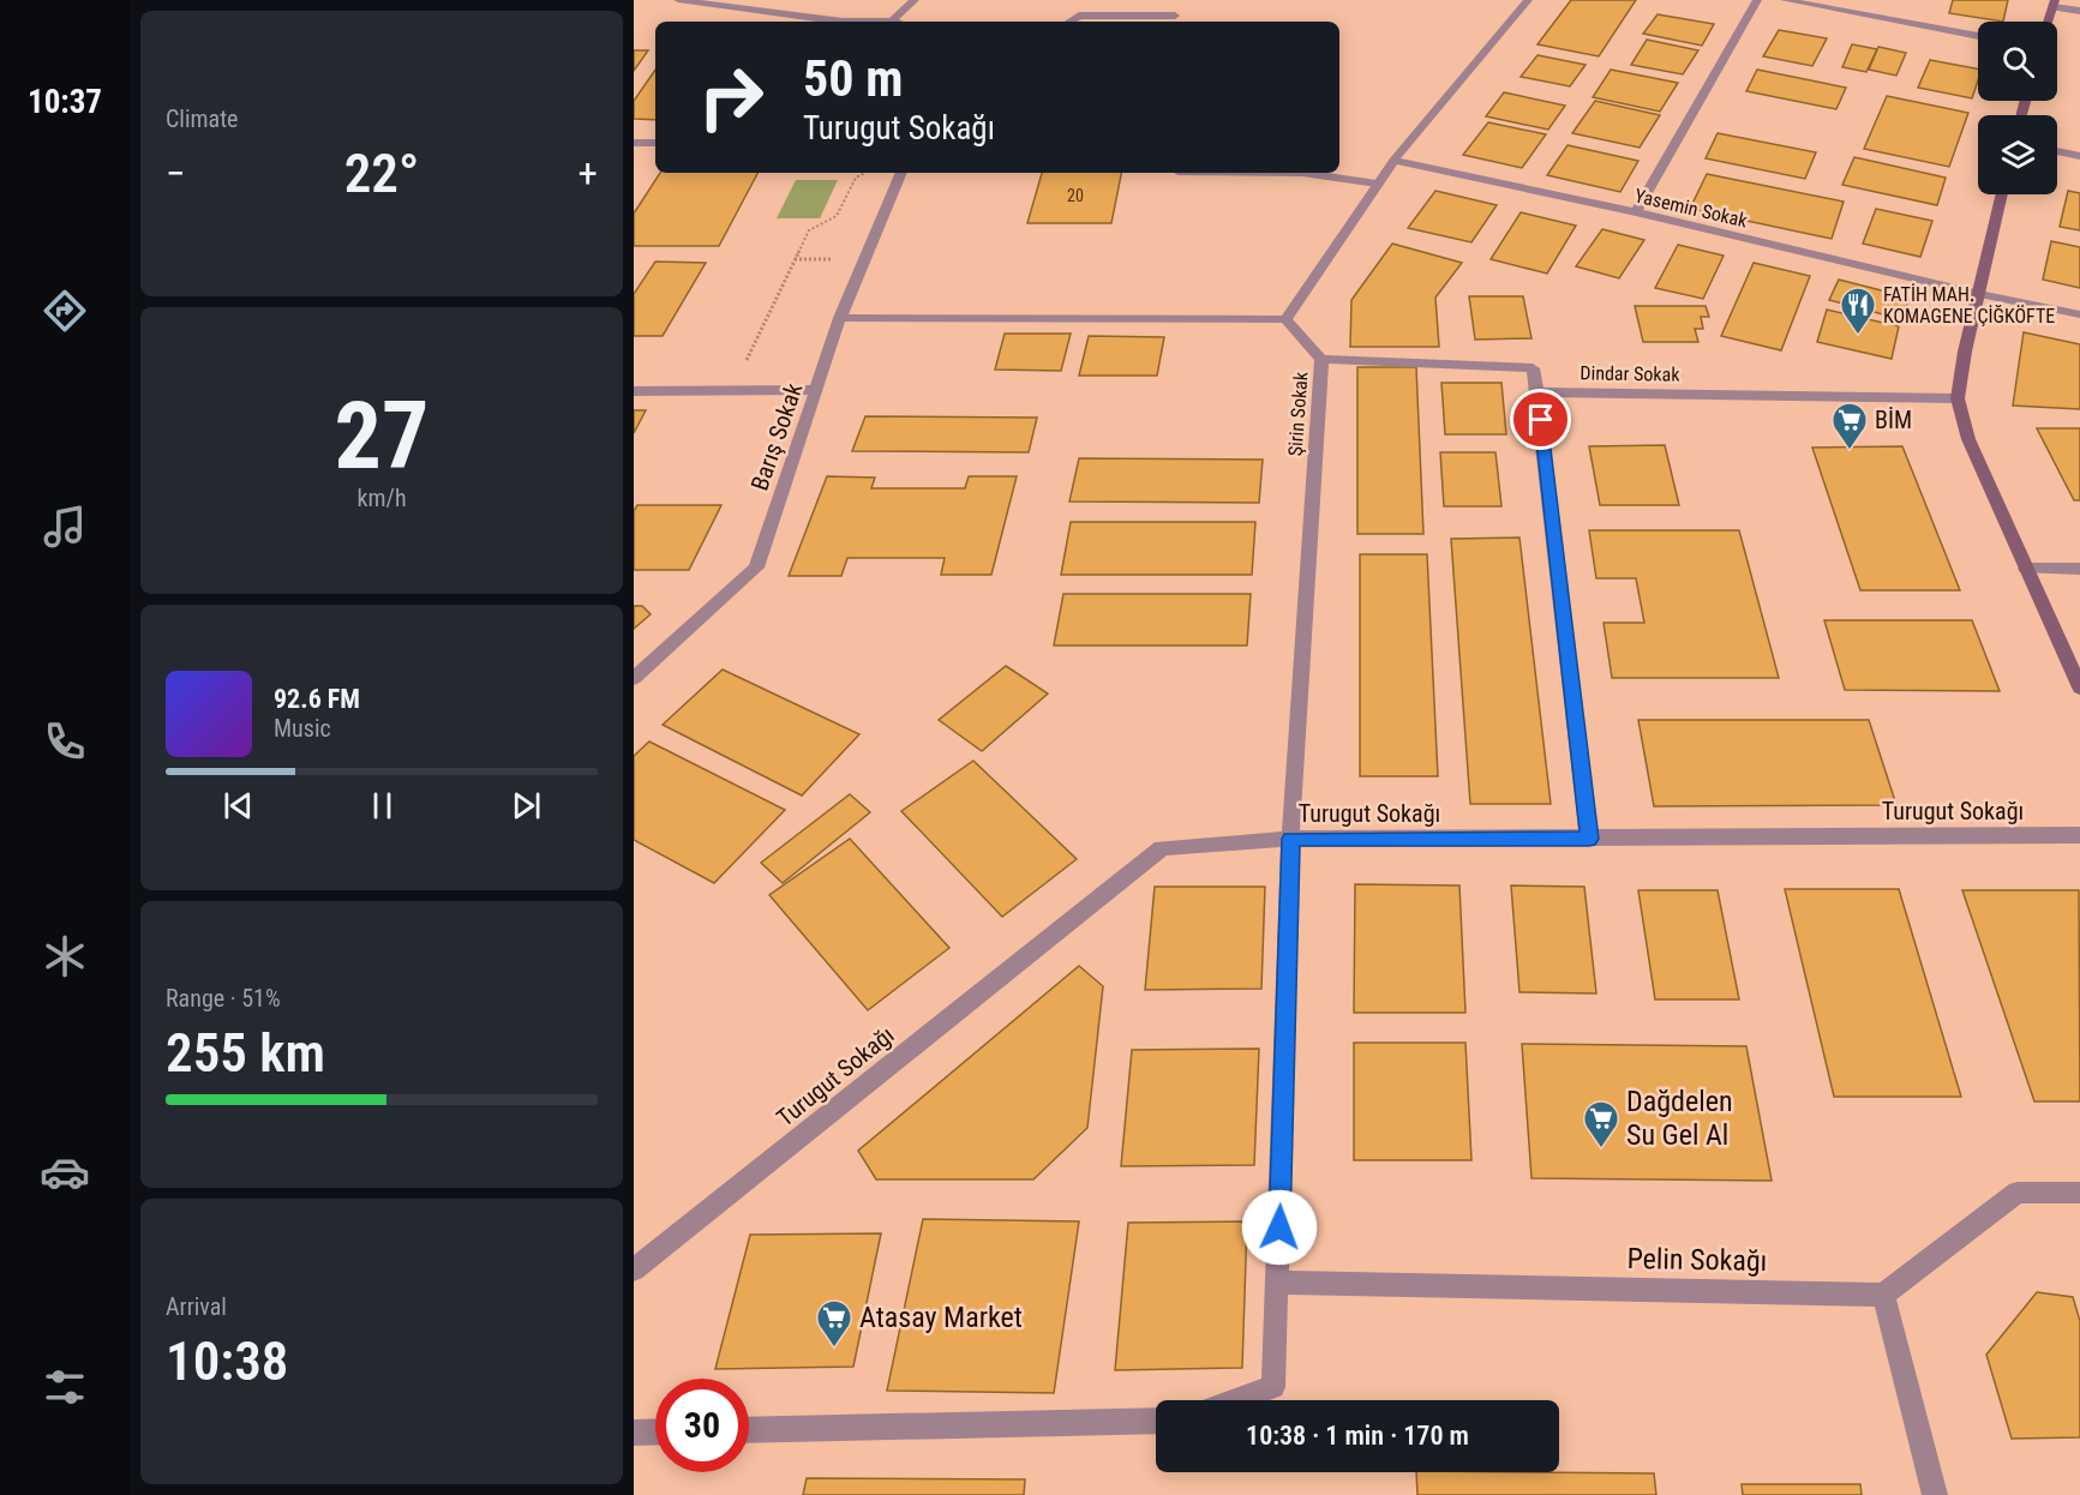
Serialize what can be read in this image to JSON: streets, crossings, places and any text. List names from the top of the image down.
{
  "streets": {
    "street": [
      "Yasemin Sokak",
      "Dindar Sokak",
      "Şirin Sokak",
      "Barış Sokak",
      "Turugut Sokağı",
      "Pelin Sokağı"
    ]
  },
  "crossings": [
    ["Şirin Sokak", "Turugut Sokağı"],
    ["Şirin Sokak", "Pelin Sokağı"]
  ],
  "places": {
    "restaurant": ["FATİH MAH. KOMAGENE ÇİĞKÖFTE"],
    "supermarket": ["BİM", "Dağdelen Su Gel Al", "Atasay Market"]
  },
  "house_numbers": ["20"],
  "page": {
    "tabs": "10:37",
    "tile": [
      "Climate",
      ["27", "km/h"],
      ["Range · 51%", "255 km"],
      ["Arrival", "10:38"]
    ],
    "turn": ["50 m", "Turugut Sokağı"],
    "heat": ["−", "22°", "+"],
    "song": ["92.6 FM", "Music"],
    "limit": "30",
    "trip": "10:38 · 1 min · 170 m"
  }
}
